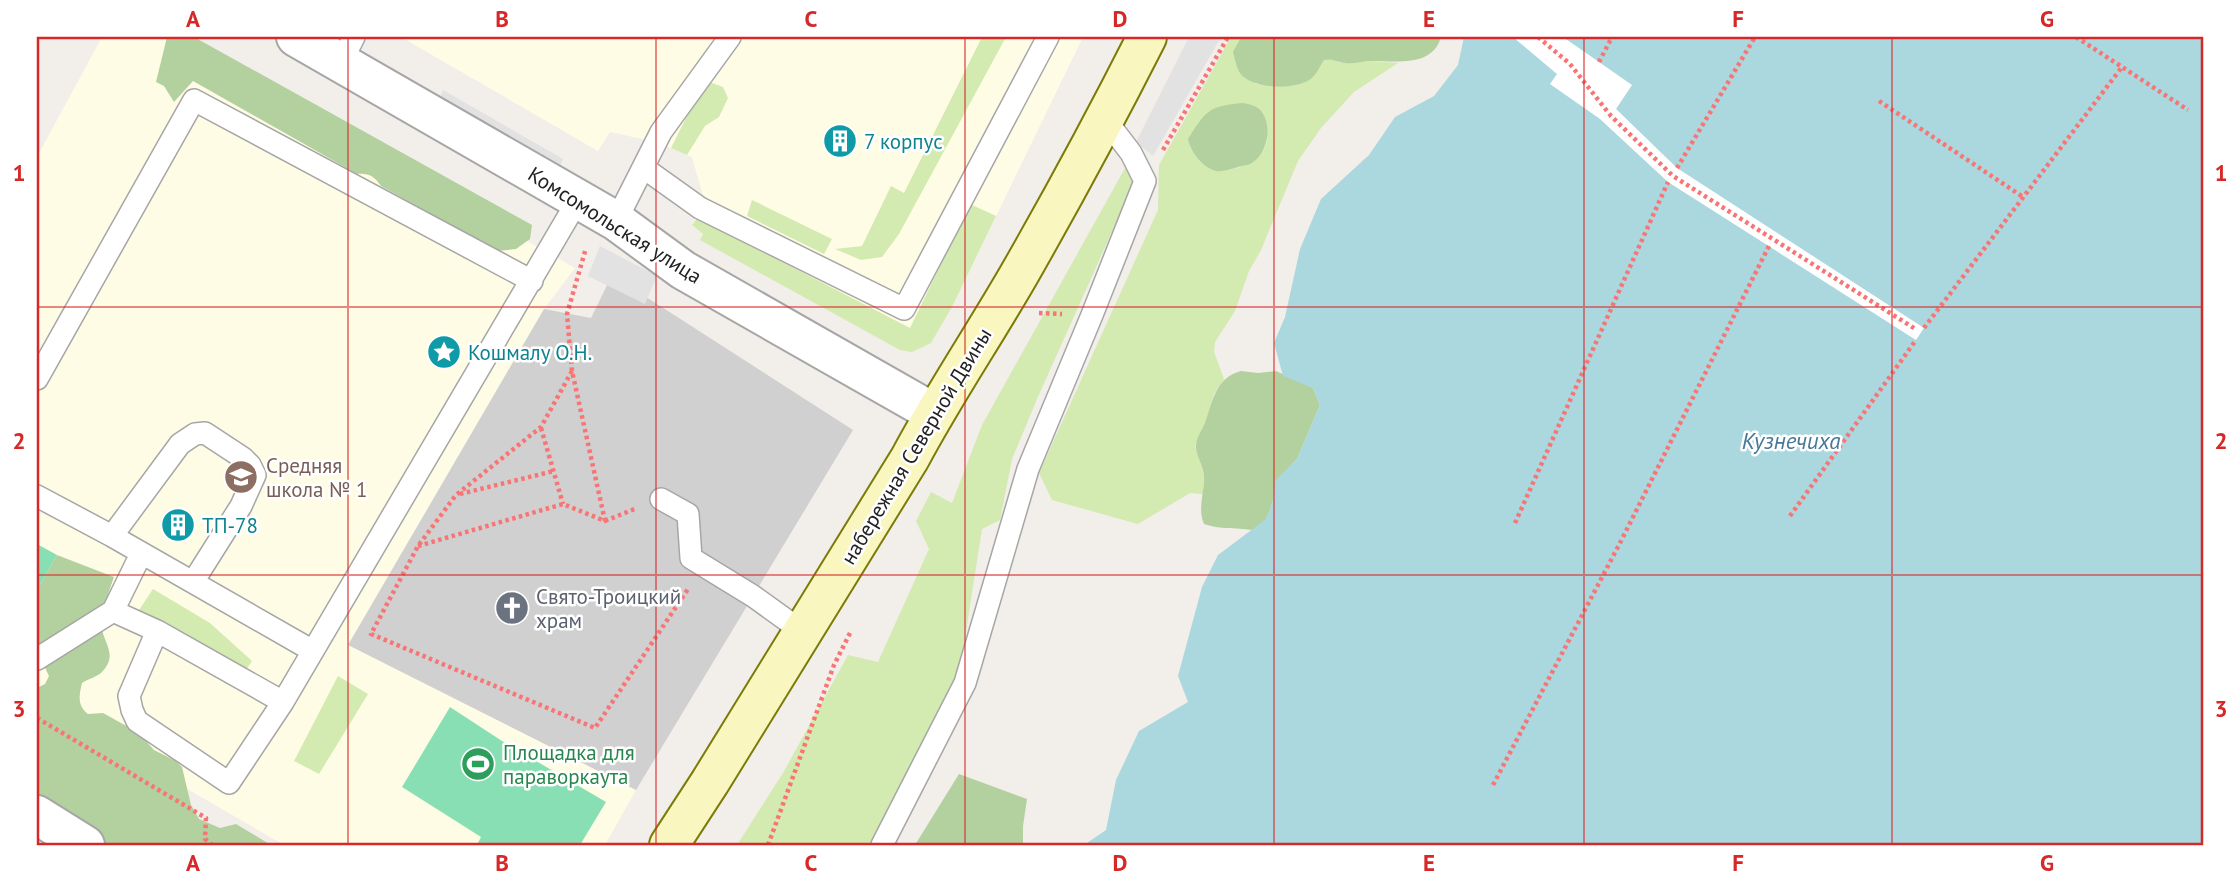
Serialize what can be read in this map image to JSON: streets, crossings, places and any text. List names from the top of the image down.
{
  "streets": {
    "street": ["Комсомольская улица", "набережная Северной Двины"]
  },
  "crossings": [
    ["Комсомольская улица", "набережная Северной Двины"]
  ],
  "water": ["Кузнечиха"],
  "places": {
    "building": ["7 корпус", "ТП-78"],
    "place": ["Кошмалу О.Н."],
    "school or university": ["Средняя школа № 1"],
    "church": ["Свято-Троицкий храм"],
    "sports": ["Площадка для параворкаута"]
  },
  "grid": {
    "columns": [
      "A",
      "B",
      "C",
      "D",
      "E",
      "F",
      "G"
    ],
    "rows": ["1", "2", "3"]
  }
}
